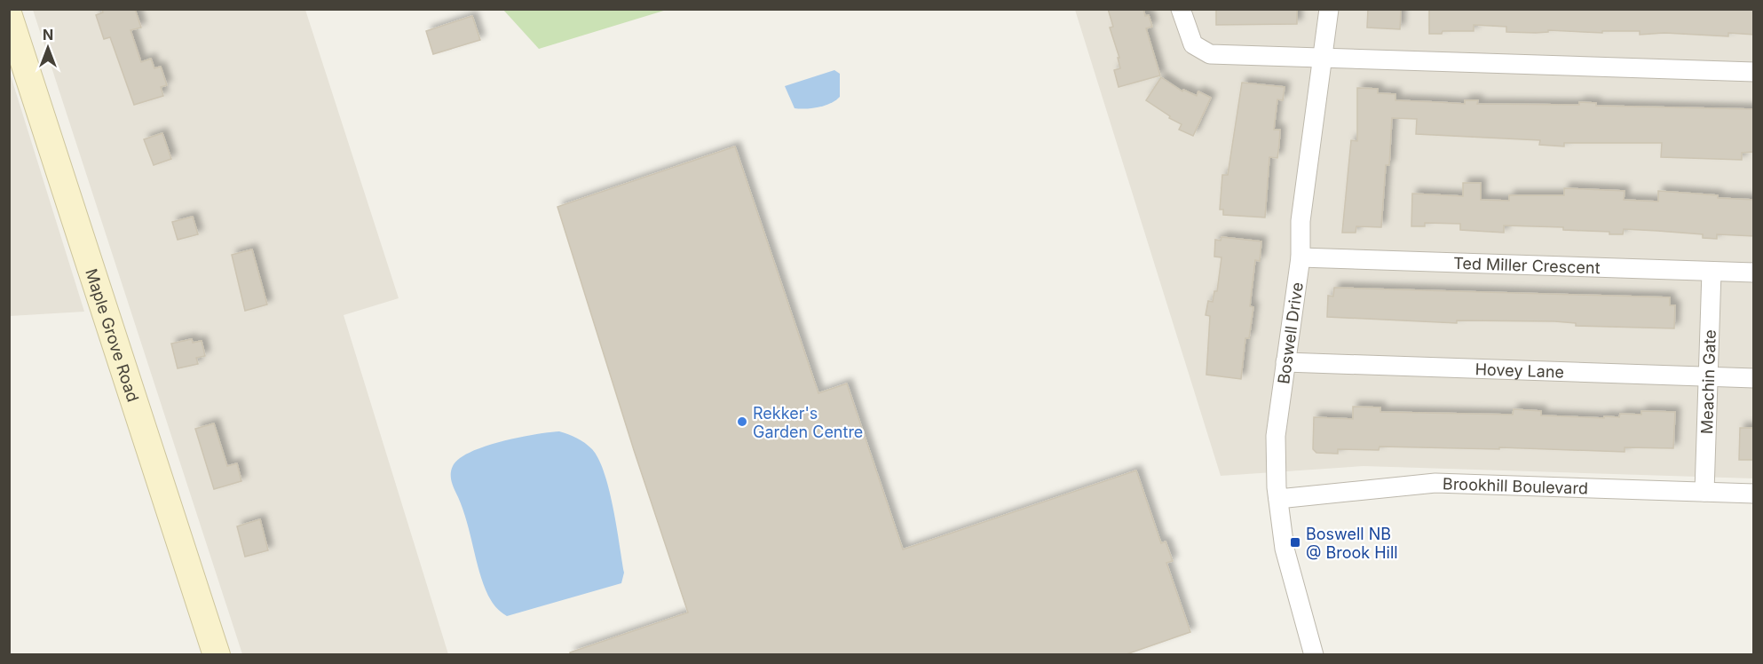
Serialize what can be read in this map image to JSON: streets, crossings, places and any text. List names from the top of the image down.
{
  "streets": {
    "street": [
      "Ted Miller Crescent",
      "Boswell Drive",
      "Maple Grove Road",
      "Hovey Lane",
      "Meachin Gate",
      "Brookhill Boulevard"
    ]
  },
  "crossings": [
    ["Ted Miller Crescent", "Boswell Drive"],
    ["Ted Miller Crescent", "Meachin Gate"],
    ["Boswell Drive", "Hovey Lane"],
    ["Boswell Drive", "Brookhill Boulevard"],
    ["Hovey Lane", "Meachin Gate"],
    ["Meachin Gate", "Brookhill Boulevard"]
  ],
  "places": {
    "other": ["Rekker's Garden Centre"],
    "transit": ["Boswell NB @ Brook Hill"]
  },
  "north": "top"
}
